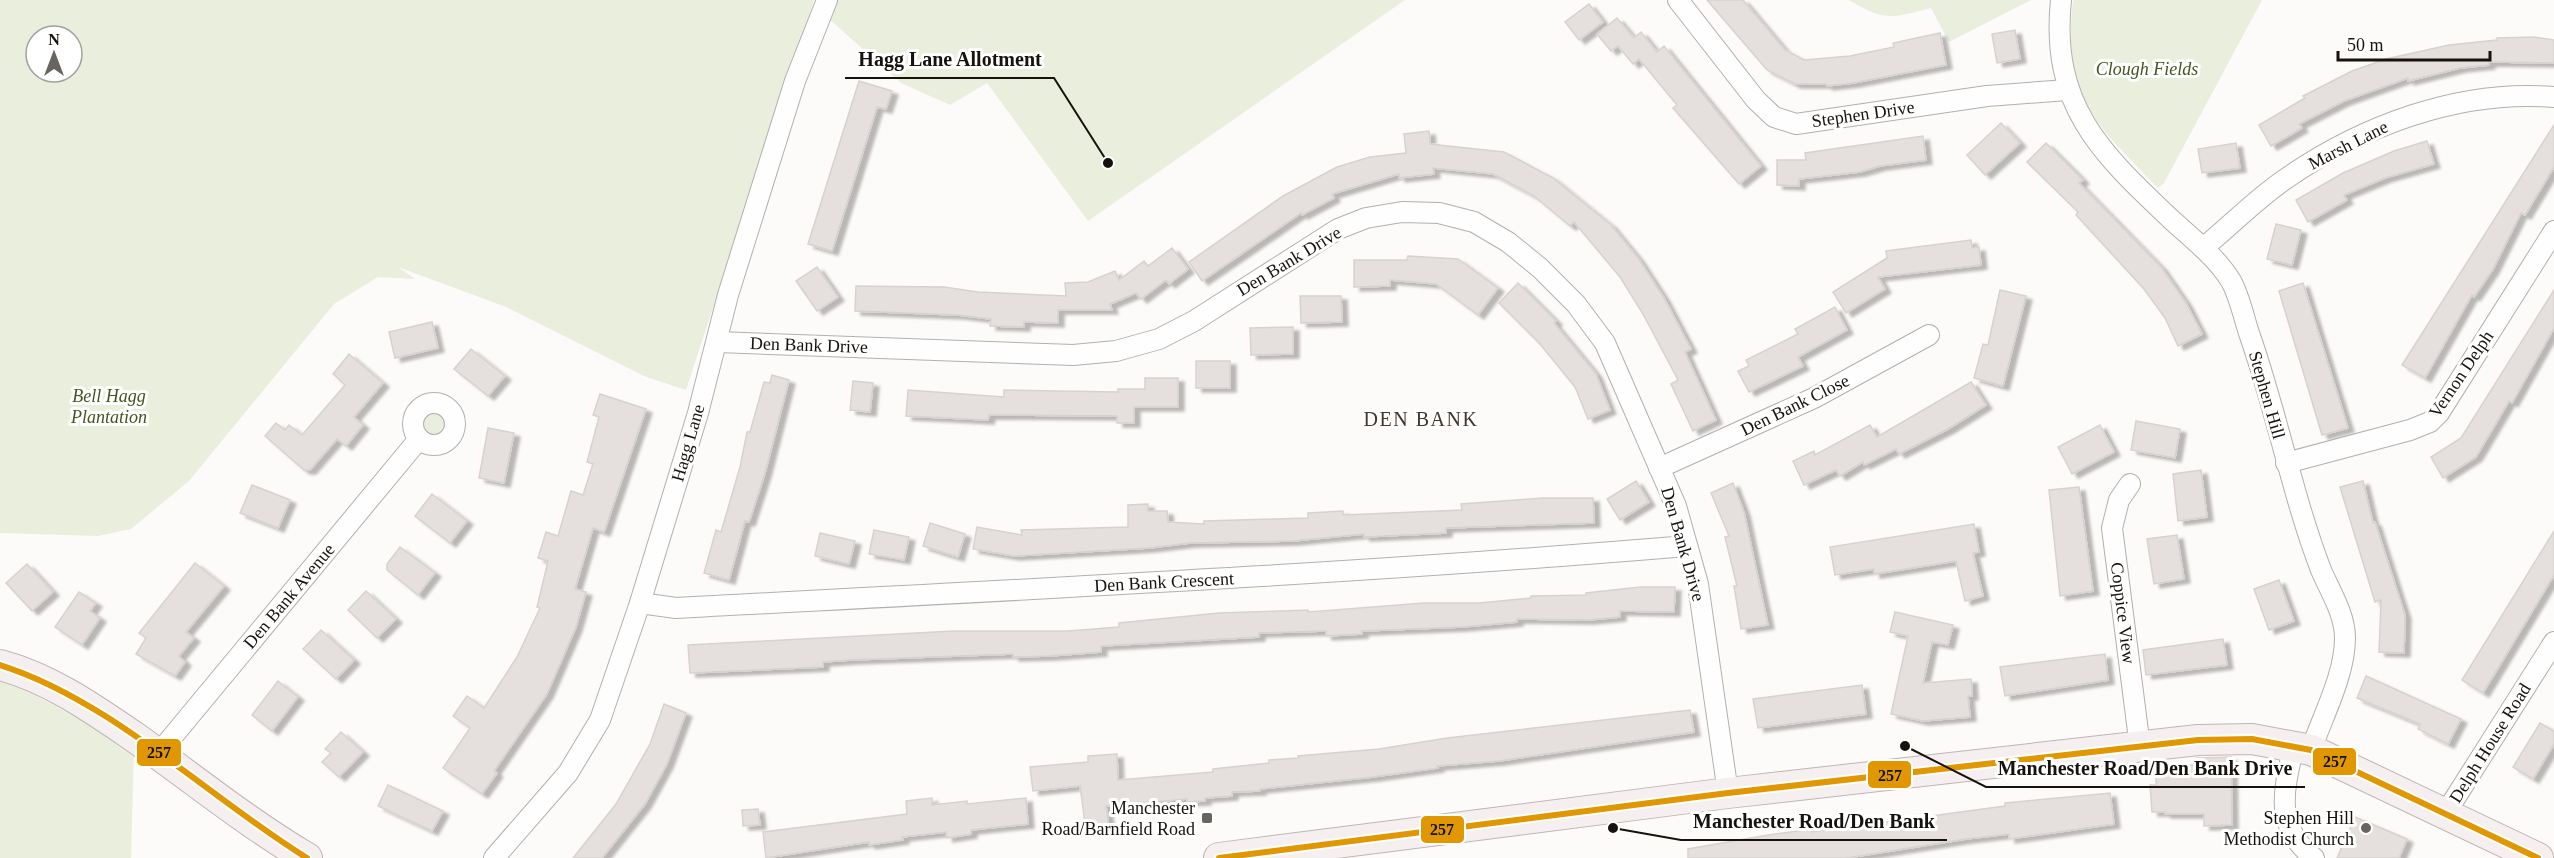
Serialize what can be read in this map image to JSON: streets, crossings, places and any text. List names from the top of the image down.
{
  "streets": {
    "street": [
      "Stephen Drive",
      "Marsh Lane",
      "Den Bank Drive",
      "Vernon Delph",
      "Stephen Hill",
      "Den Bank Close",
      "Hagg Lane",
      "Den Bank Crescent",
      "Den Bank Avenue",
      "Coppice View",
      "Delph House Road"
    ]
  },
  "crossings": [
    ["Stephen Drive", "Stephen Hill"],
    ["Marsh Lane", "Stephen Hill"],
    ["Den Bank Drive", "Den Bank Close"],
    ["Den Bank Drive", "Hagg Lane"],
    ["Den Bank Drive", "Den Bank Crescent"],
    ["Vernon Delph", "Stephen Hill"],
    ["Hagg Lane", "Den Bank Crescent"]
  ],
  "districts": ["DEN BANK"],
  "parks": ["Clough Fields", "Bell Hagg Plantation"],
  "places": {
    "other": [
      "Hagg Lane Allotment",
      "Manchester Road/Den Bank Drive",
      "Manchester Road/Den Bank",
      "Stephen Hill Methodist Church"
    ],
    "transit": ["Manchester Road/Barnfield Road"]
  },
  "lines": ["transit line 257"],
  "scale_bar": "50 m",
  "north": "top"
}
